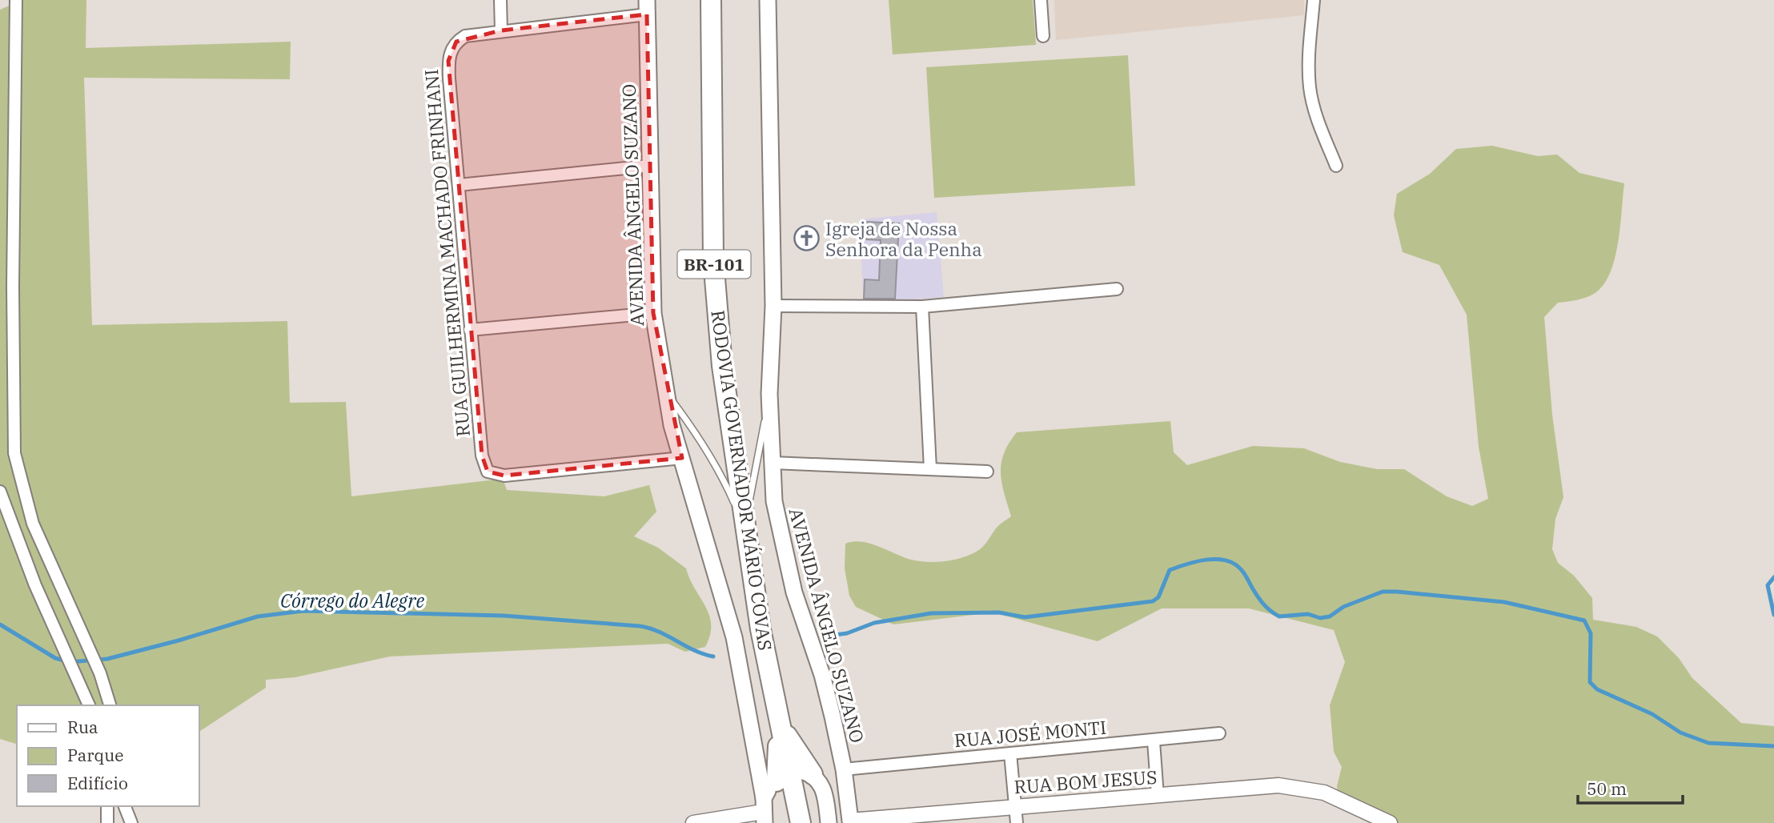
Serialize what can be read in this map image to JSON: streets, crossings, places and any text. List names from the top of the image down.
{
  "streets": {
    "highway": ["BR-101", "RODOVIA GOVERNADOR MÁRIO COVAS"],
    "main road": ["AVENIDA ÂNGELO SUZANO"],
    "street": ["RUA GUILHERMINA MACHADO FRINHANI", "RUA JOSÉ MONTI", "RUA BOM JESUS"]
  },
  "crossings": [
    ["AVENIDA ÂNGELO SUZANO", "RUA GUILHERMINA MACHADO FRINHANI"],
    ["AVENIDA ÂNGELO SUZANO", "RUA JOSÉ MONTI"],
    ["AVENIDA ÂNGELO SUZANO", "RUA BOM JESUS"]
  ],
  "water": ["Córrego do Alegre"],
  "places": {
    "church": ["Igreja de Nossa Senhora da Penha"]
  },
  "legend": ["Rua", "Parque", "Edifício"],
  "scale_bar": "50 m"
}
